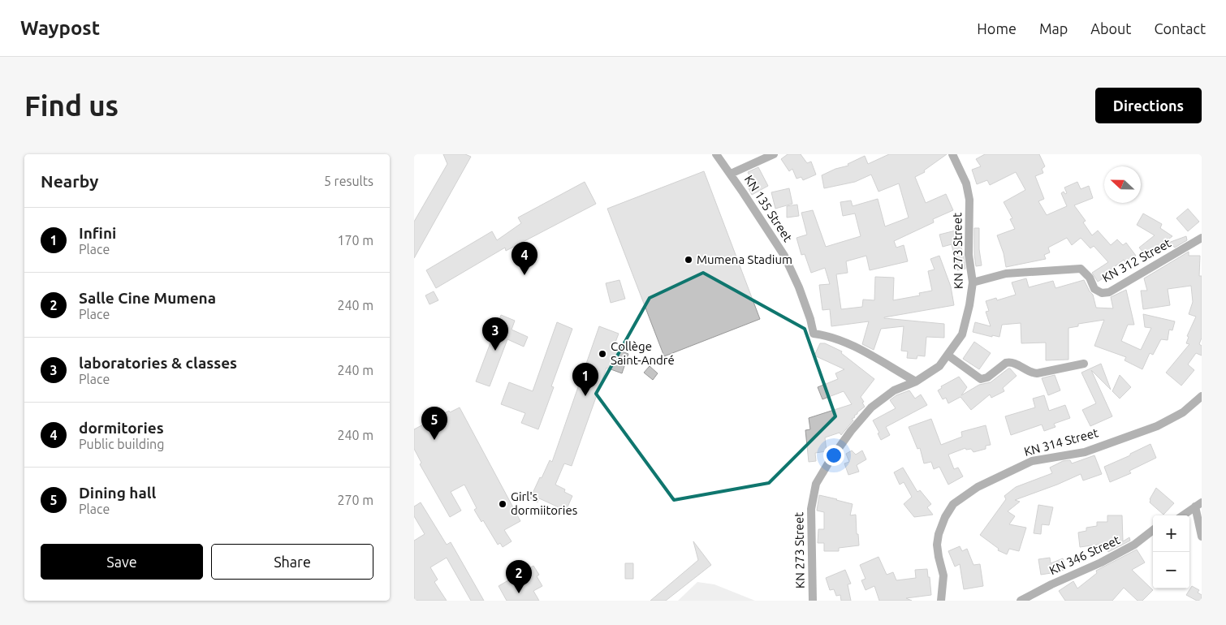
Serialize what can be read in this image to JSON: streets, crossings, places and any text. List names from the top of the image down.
{
  "streets": {
    "street": [
      "KN 135 Street",
      "KN 273 Street",
      "KN 312 Street",
      "KN 314 Street",
      "KN 346 Street"
    ]
  },
  "crossings": [
    ["KN 135 Street", "KN 273 Street"],
    ["KN 273 Street", "KN 312 Street"]
  ],
  "places": ["Mumena Stadium", "Collège Saint-André", "Girl's dormiitories"],
  "north": "left",
  "page": {
    "header": "Waypost",
    "nav": [
      "Home",
      "Map",
      "About",
      "Contact"
    ],
    "buttons": [
      "Directions",
      ["Save", "Share"]
    ],
    "title": "Find us",
    "heading": ["Nearby", "5 results"],
    "list": [
      {
        "mark": "1",
        "name": "Infini",
        "note": "Place",
        "value": "170 m"
      },
      {
        "mark": "2",
        "name": "Salle Cine Mumena",
        "note": "Place",
        "value": "240 m"
      },
      {
        "mark": "3",
        "name": "laboratories & classes",
        "note": "Place",
        "value": "240 m"
      },
      {
        "mark": "4",
        "name": "dormitories",
        "note": "Public building",
        "value": "240 m"
      },
      {
        "mark": "5",
        "name": "Dining hall",
        "note": "Place",
        "value": "270 m"
      }
    ],
    "pins": [
      "4",
      "3",
      "1",
      "5",
      "2"
    ],
    "map_buttons": ["+", "−"]
  }
}
